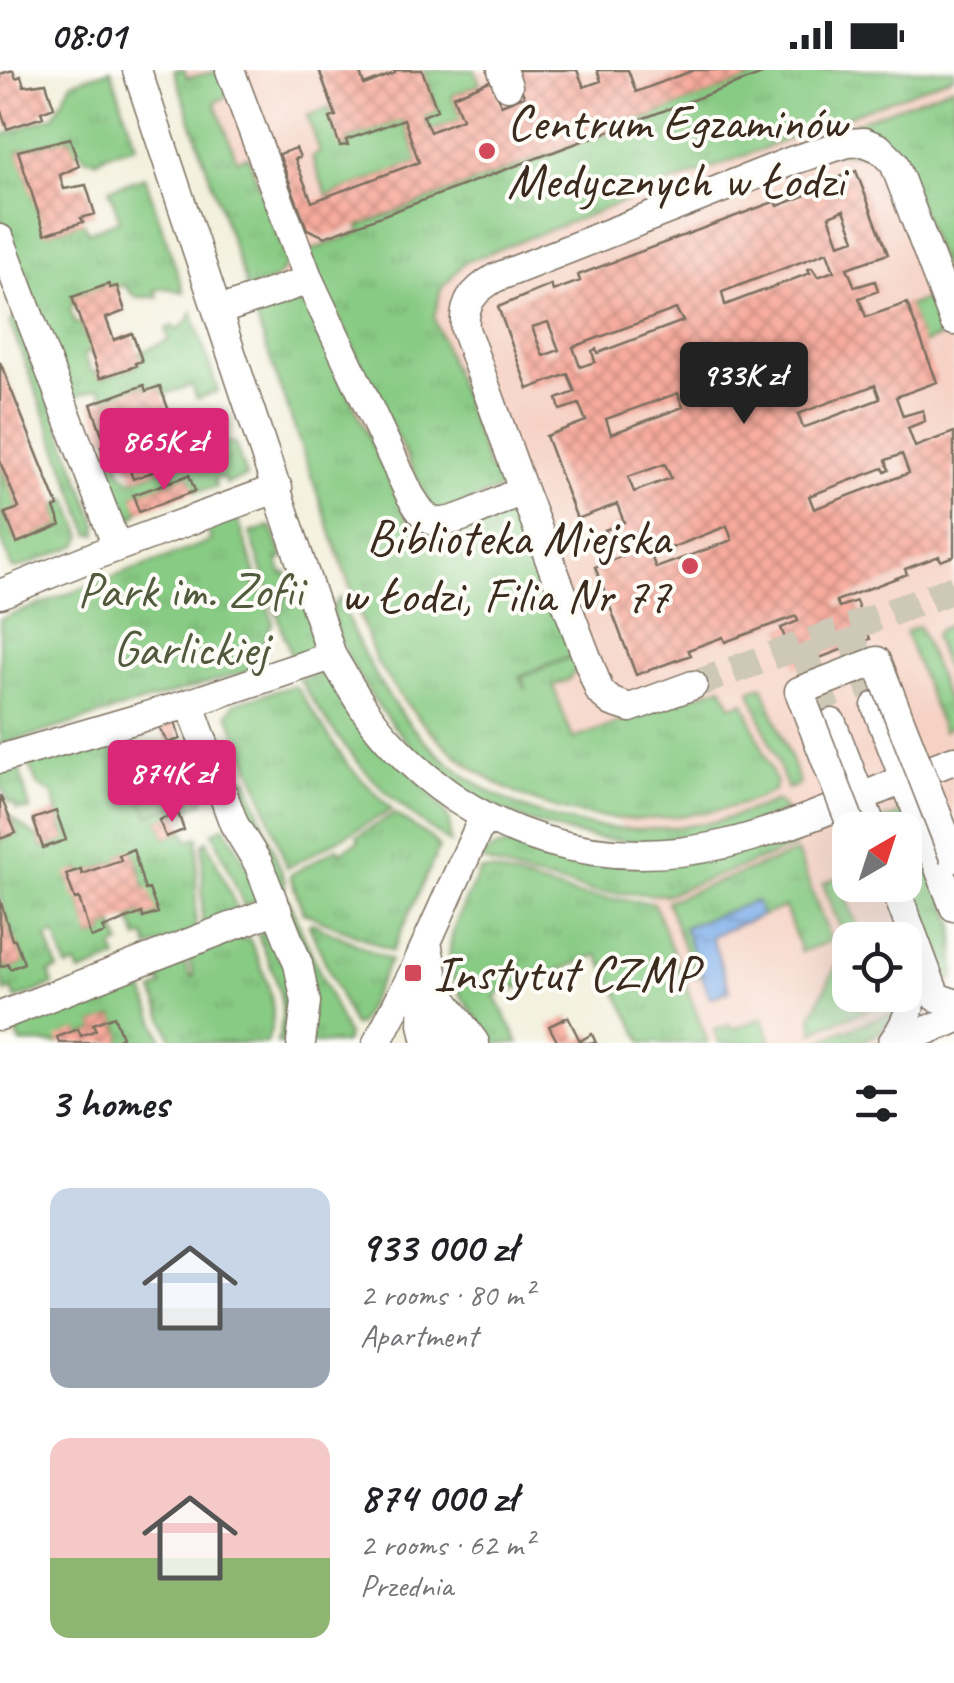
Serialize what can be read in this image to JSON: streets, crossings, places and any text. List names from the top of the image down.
{
  "parks": ["Park im. Zofii Garlickiej"],
  "places": {
    "other": ["Centrum Egzaminów Medycznych w Łodzi", "Biblioteka Miejska w Łodzi, Filia Nr 77"],
    "transit": ["Instytut CZMP"]
  },
  "north": "top right",
  "page": {
    "status": "08:01",
    "price": ["933K zł", "865K zł", "874K zł"],
    "heading": "3 homes",
    "list": [
      {
        "name": "933 000 zł",
        "note": "2 rooms · 80 m² · Apartment"
      },
      {
        "name": "874 000 zł",
        "note": "2 rooms · 62 m² · Przednia"
      }
    ]
  }
}
